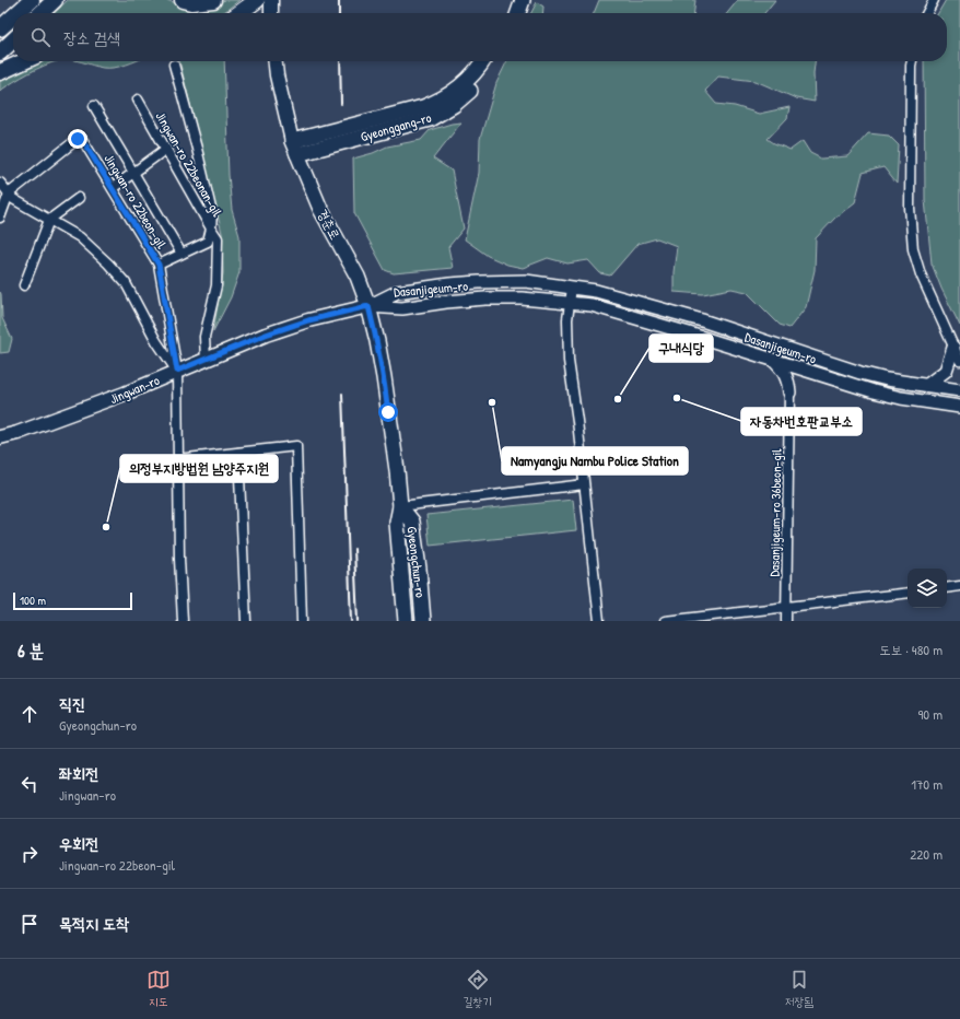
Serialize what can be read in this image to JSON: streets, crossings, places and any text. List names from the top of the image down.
{
  "streets": {
    "main road": [
      "Gyeonggang-ro",
      "경춘로",
      "Jingwan-ro",
      "Gyeongchun-ro"
    ],
    "street": [
      "Jingwan-ro 22beonan-gil",
      "Jingwan-ro 22beon-gil",
      "Dasanjigeum-ro",
      "Dasanjigeum-ro 36beon-gil"
    ]
  },
  "crossings": [
    ["Gyeonggang-ro", "경춘로"],
    ["Jingwan-ro 22beonan-gil", "Jingwan-ro 22beon-gil"],
    ["Jingwan-ro 22beon-gil", "Jingwan-ro"],
    ["경춘로", "Dasanjigeum-ro"],
    ["경춘로", "Jingwan-ro"],
    ["경춘로", "Gyeongchun-ro"],
    ["Dasanjigeum-ro", "Jingwan-ro"],
    ["Dasanjigeum-ro", "Gyeongchun-ro"],
    ["Jingwan-ro", "Gyeongchun-ro"]
  ],
  "places": [
    "자동차번호판교부소",
    "구내식당",
    "Namyangju Nambu Police Station",
    "의정부지방법원 남양주지원"
  ],
  "scale_bar": "100 m",
  "page": {
    "search": "장소 검색",
    "scale": "100 m",
    "heading": ["6 분", "도보 · 480 m"],
    "list": [
      ["직진", "Gyeongchun-ro", "90 m"],
      ["좌회전", "Jingwan-ro", "170 m"],
      ["우회전", "Jingwan-ro 22beon-gil", "220 m"],
      "목적지 도착"
    ],
    "nav": ["지도", "길찾기", "저장됨"]
  }
}
